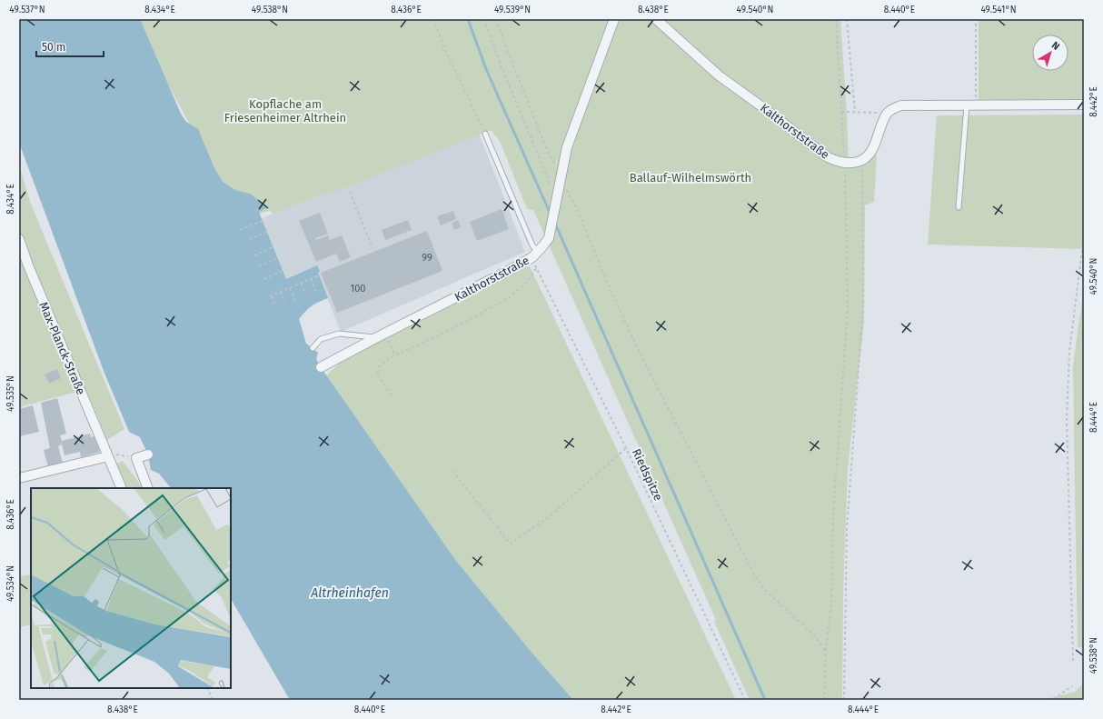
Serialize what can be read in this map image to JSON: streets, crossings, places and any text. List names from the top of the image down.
{
  "streets": {
    "street": ["Kalthorststraße", "Max-Planck-Straße"],
    "path": ["Riedspitze"]
  },
  "crossings": [
    ["Kalthorststraße", "Riedspitze"]
  ],
  "water": ["Altrheinhafen"],
  "parks": ["Kopflache am Friesenheimer Altrhein", "Ballauf-Wilhelmswörth"],
  "house_numbers": ["99", "100"],
  "scale_bar": "50 m",
  "north": "top right",
  "coordinates": [
    "49.537°N",
    "8.434°E",
    "49.538°N",
    "8.436°E",
    "49.539°N",
    "8.438°E",
    "49.540°N",
    "8.440°E",
    "49.541°N",
    "8.442°E",
    "49.535°N",
    "8.444°E",
    "49.534°N"
  ]
}
